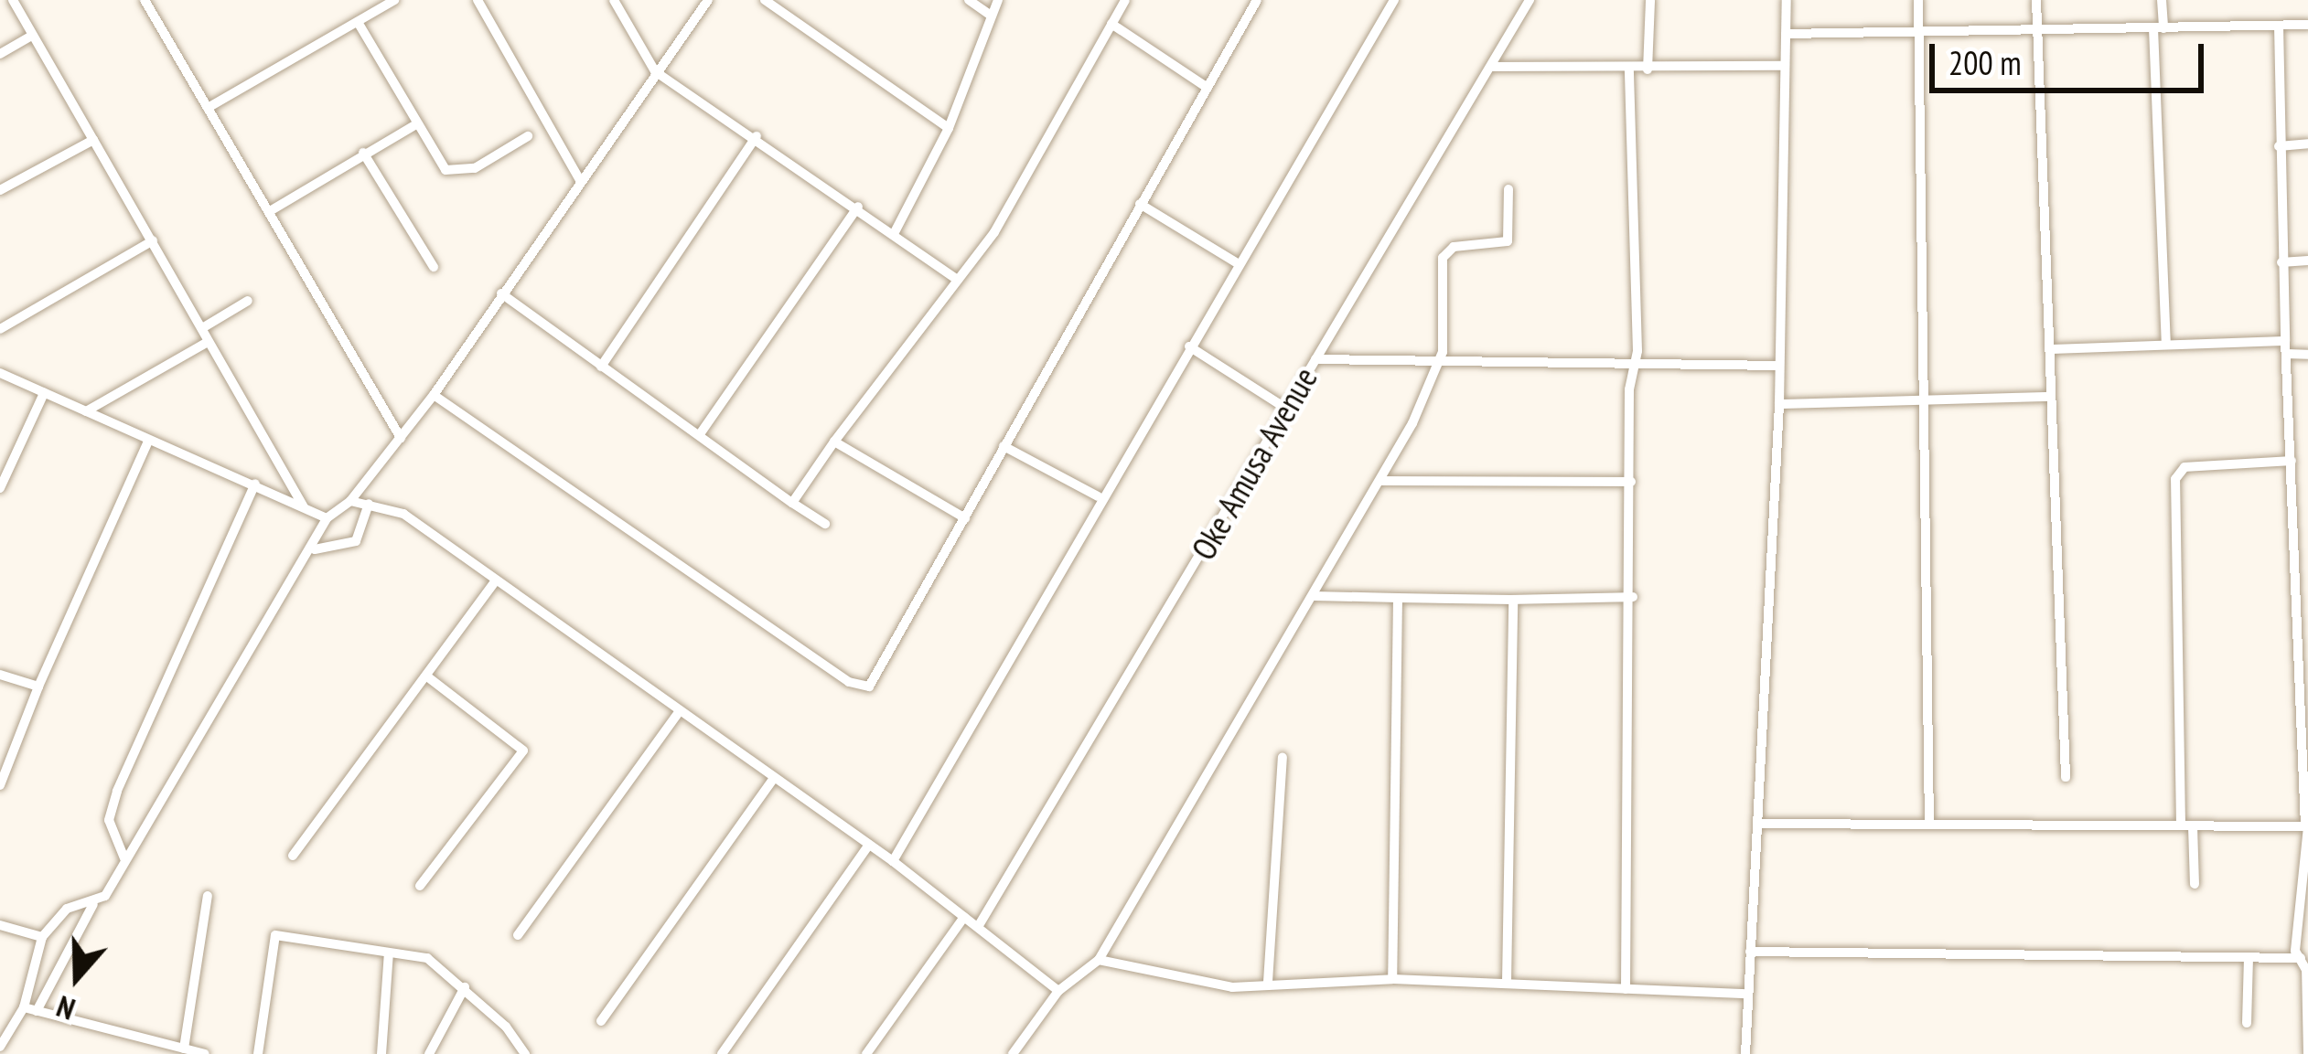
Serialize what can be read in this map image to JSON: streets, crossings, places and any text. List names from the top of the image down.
{
  "streets": {
    "street": ["Oke Amusa Avenue"]
  },
  "scale_bar": "200 m",
  "north": "bottom"
}
